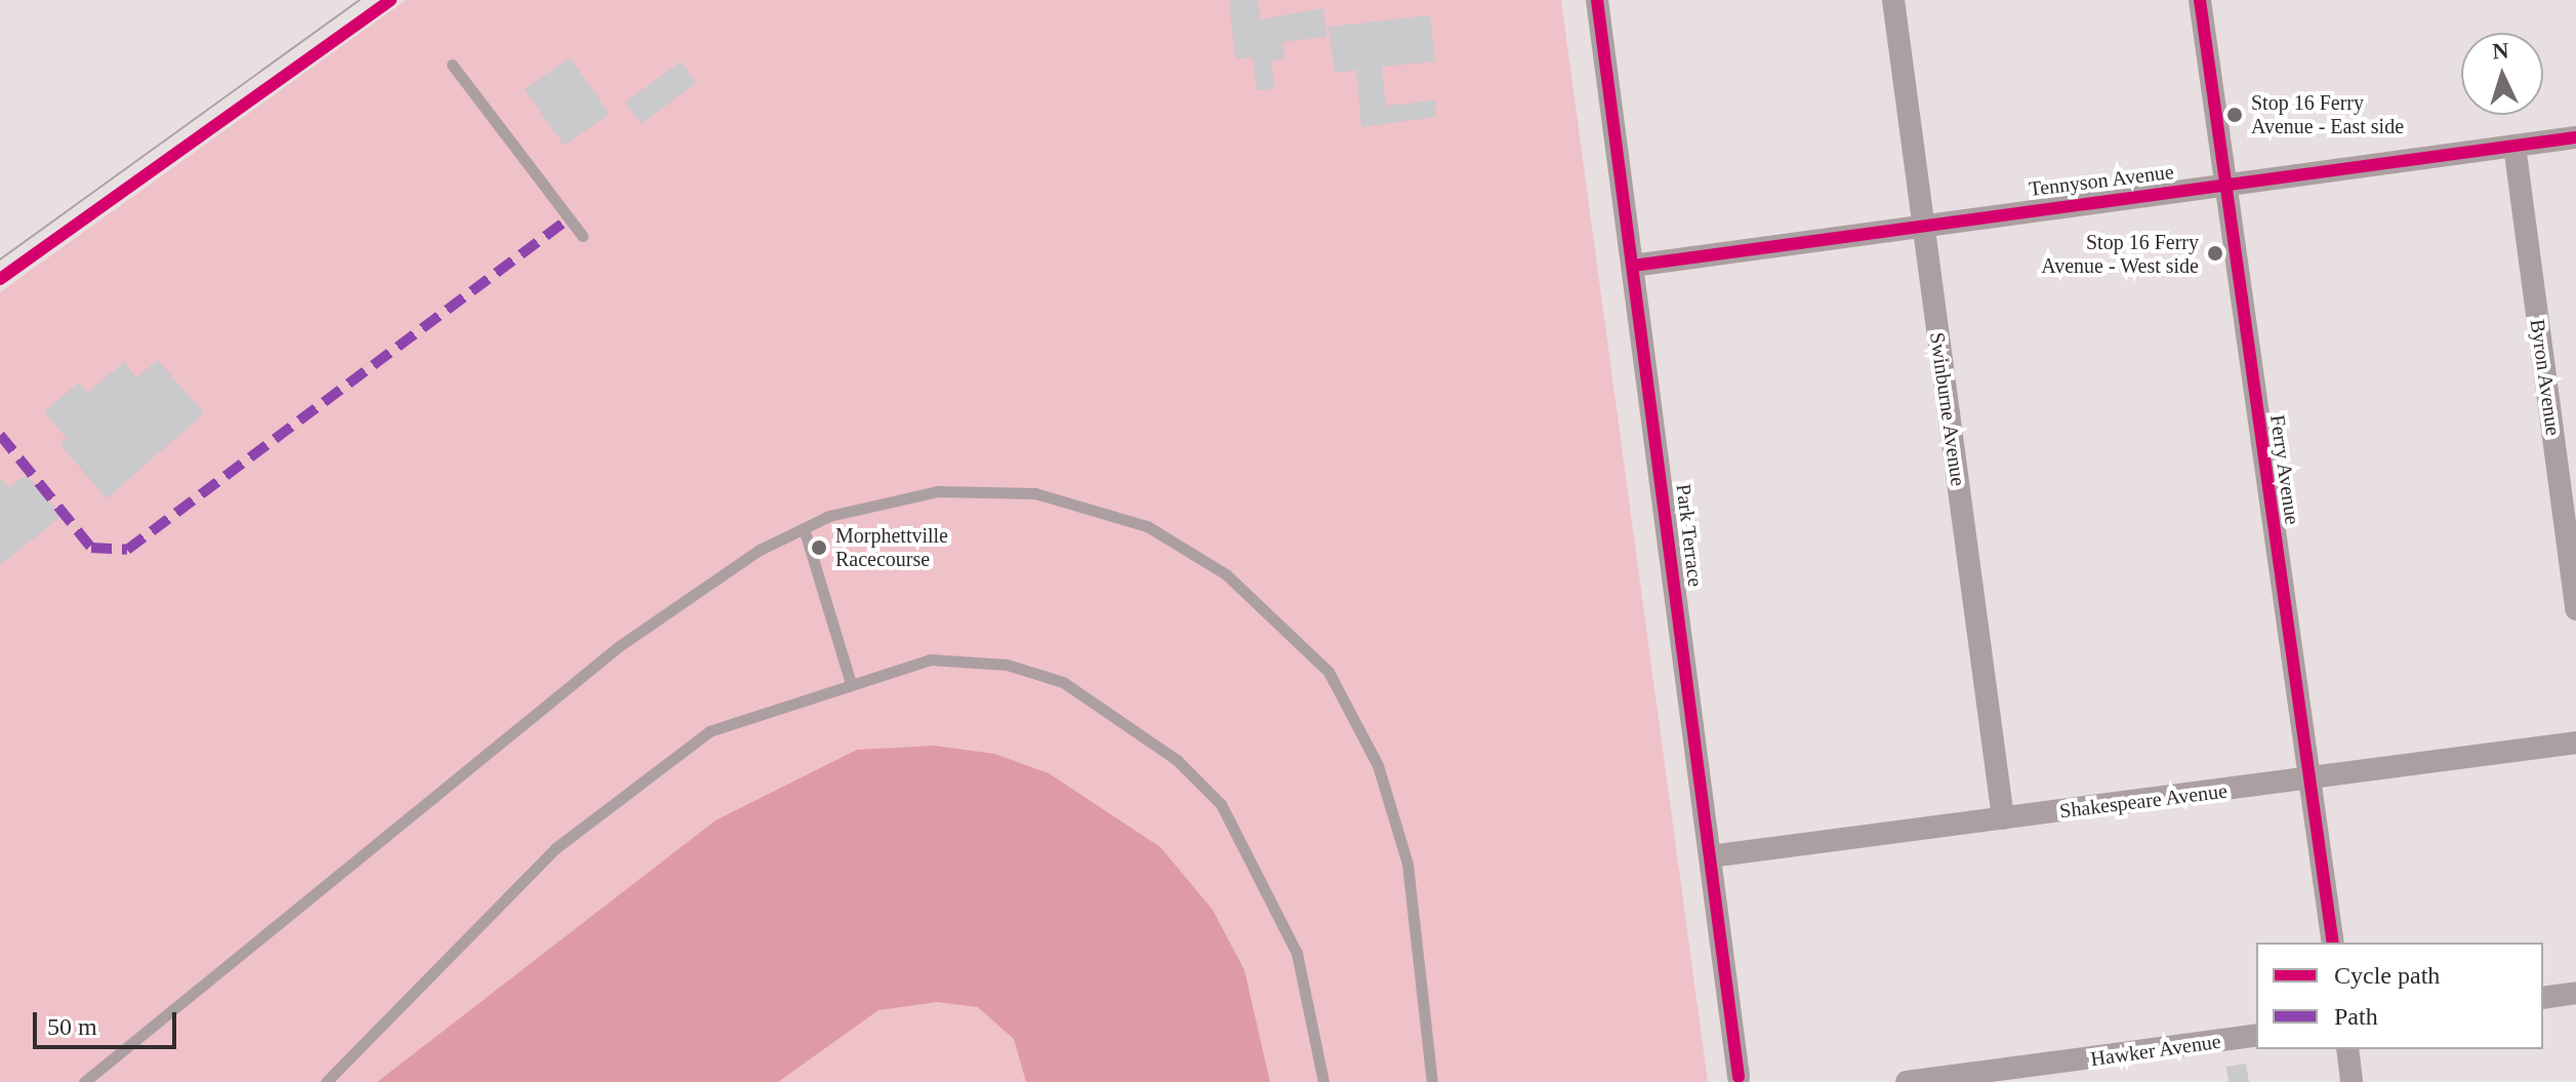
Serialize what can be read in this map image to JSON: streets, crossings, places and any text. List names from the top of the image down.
{
  "streets": {
    "street": [
      "Tennyson Avenue",
      "Byron Avenue",
      "Swinburne Avenue",
      "Ferry Avenue",
      "Park Terrace",
      "Shakespeare Avenue",
      "Hawker Avenue"
    ]
  },
  "crossings": [
    ["Tennyson Avenue", "Byron Avenue"],
    ["Tennyson Avenue", "Swinburne Avenue"],
    ["Tennyson Avenue", "Ferry Avenue"],
    ["Tennyson Avenue", "Park Terrace"],
    ["Swinburne Avenue", "Shakespeare Avenue"],
    ["Ferry Avenue", "Shakespeare Avenue"],
    ["Park Terrace", "Shakespeare Avenue"]
  ],
  "places": ["Stop 16 Ferry Avenue - East side", "Stop 16 Ferry Avenue - West side", "Morphettville Racecourse"],
  "legend": ["Cycle path", "Path"],
  "scale_bar": "50 m",
  "north": "top"
}
